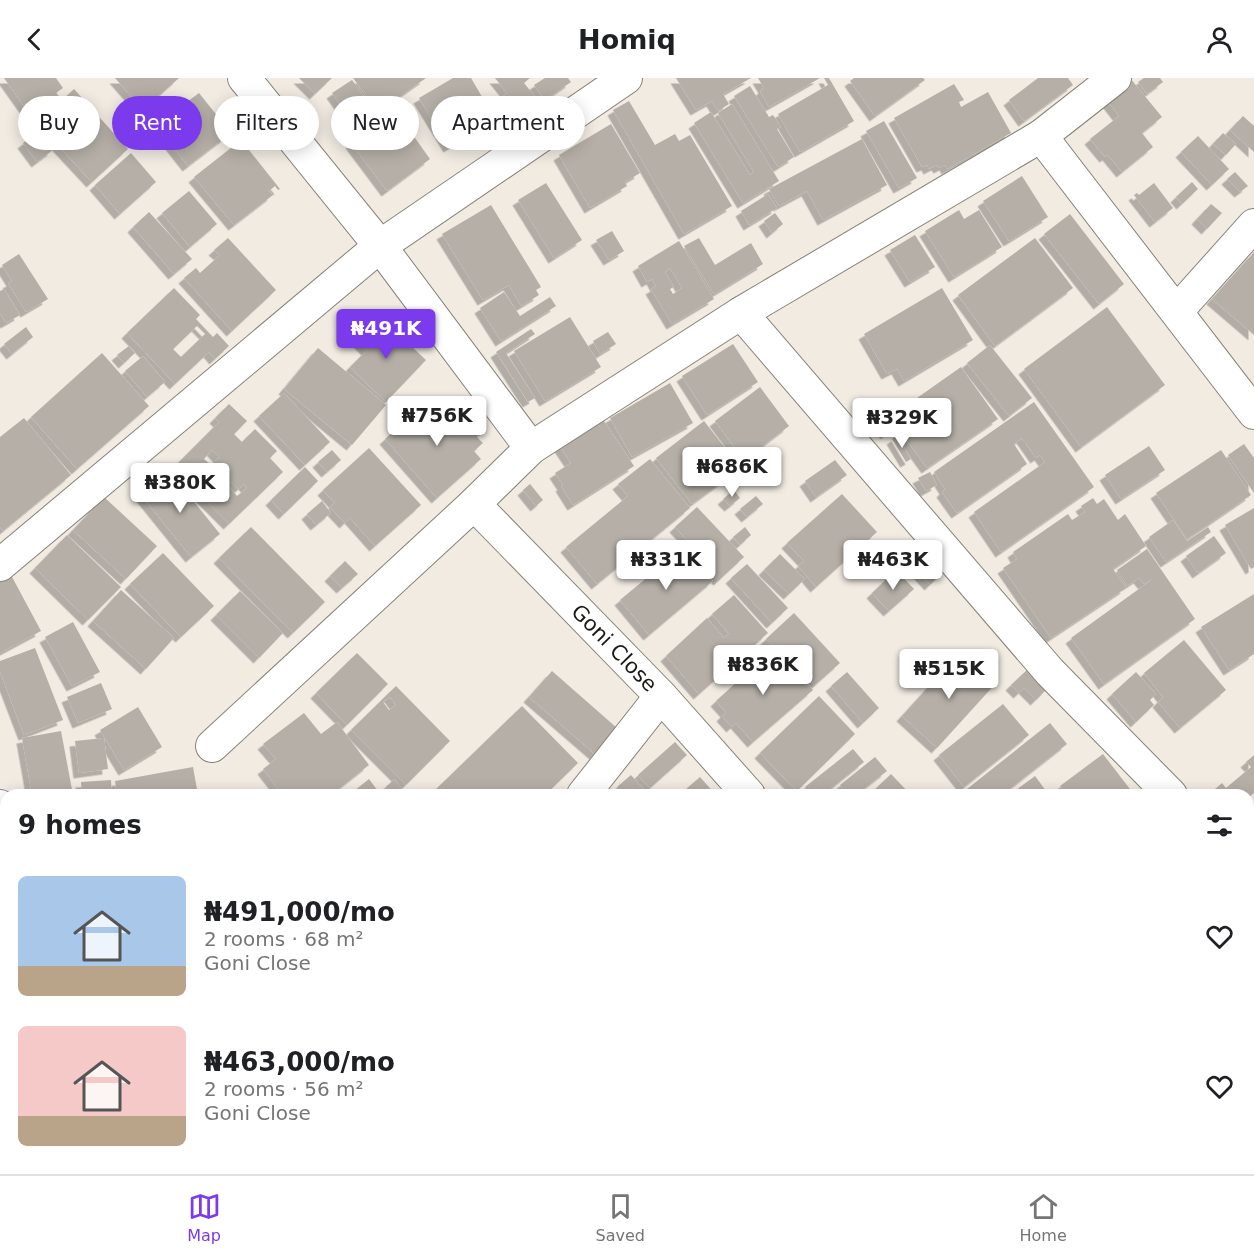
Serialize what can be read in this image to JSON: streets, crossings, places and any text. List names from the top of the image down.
{
  "streets": {
    "street": ["Goni Close"]
  },
  "page": {
    "header": "Homiq",
    "chip": [
      "Buy",
      "Rent",
      "Filters",
      "New",
      "Apartment"
    ],
    "price": [
      "₦491K",
      "₦756K",
      "₦329K",
      "₦686K",
      "₦380K",
      "₦331K",
      "₦463K",
      "₦836K",
      "₦515K"
    ],
    "heading": "9 homes",
    "list": [
      {
        "name": "₦491,000/mo",
        "note": "2 rooms · 68 m² · Goni Close"
      },
      {
        "name": "₦463,000/mo",
        "note": "2 rooms · 56 m² · Goni Close"
      }
    ],
    "tabs": ["Map", "Saved", "Home"]
  }
}
